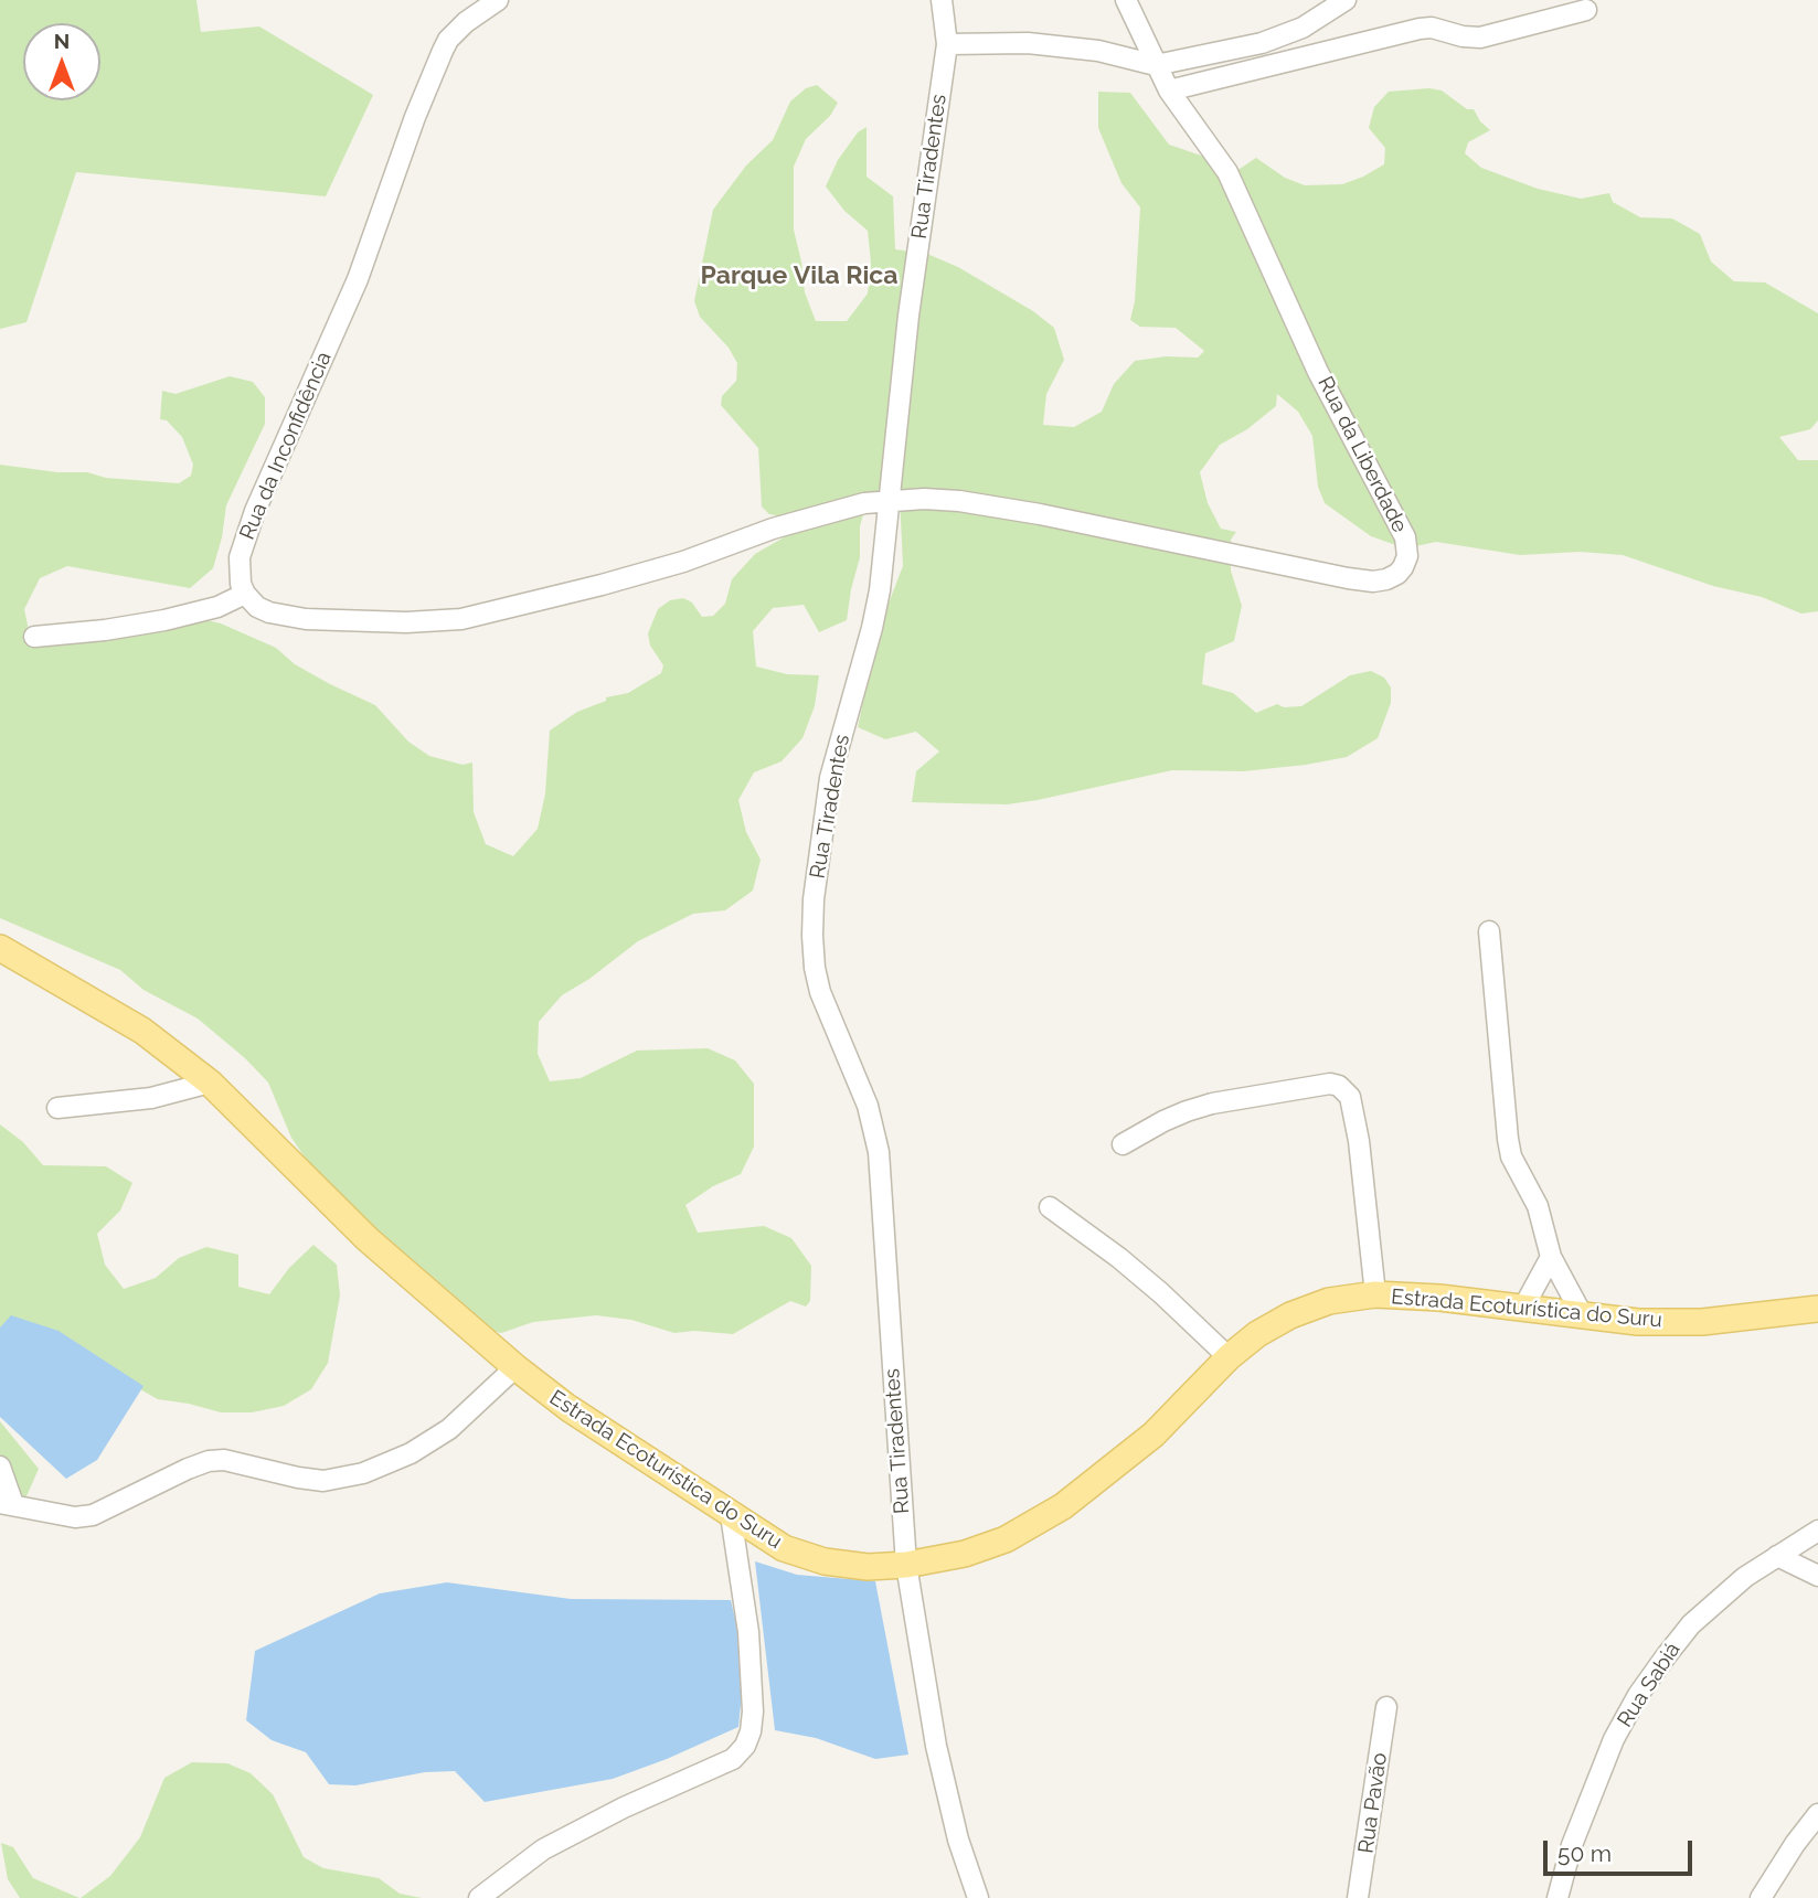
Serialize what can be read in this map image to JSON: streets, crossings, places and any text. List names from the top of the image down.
{
  "streets": {
    "main road": ["Estrada Ecoturística do Suru"],
    "street": [
      "Rua Tiradentes",
      "Rua da Inconfidência",
      "Rua da Liberdade",
      "Rua Sabiá",
      "Rua Pavão"
    ]
  },
  "crossings": [
    ["Rua Tiradentes", "Rua da Liberdade"],
    ["Rua Tiradentes", "Estrada Ecoturística do Suru"]
  ],
  "districts": ["Parque Vila Rica"],
  "scale_bar": "50 m",
  "north": "top"
}
